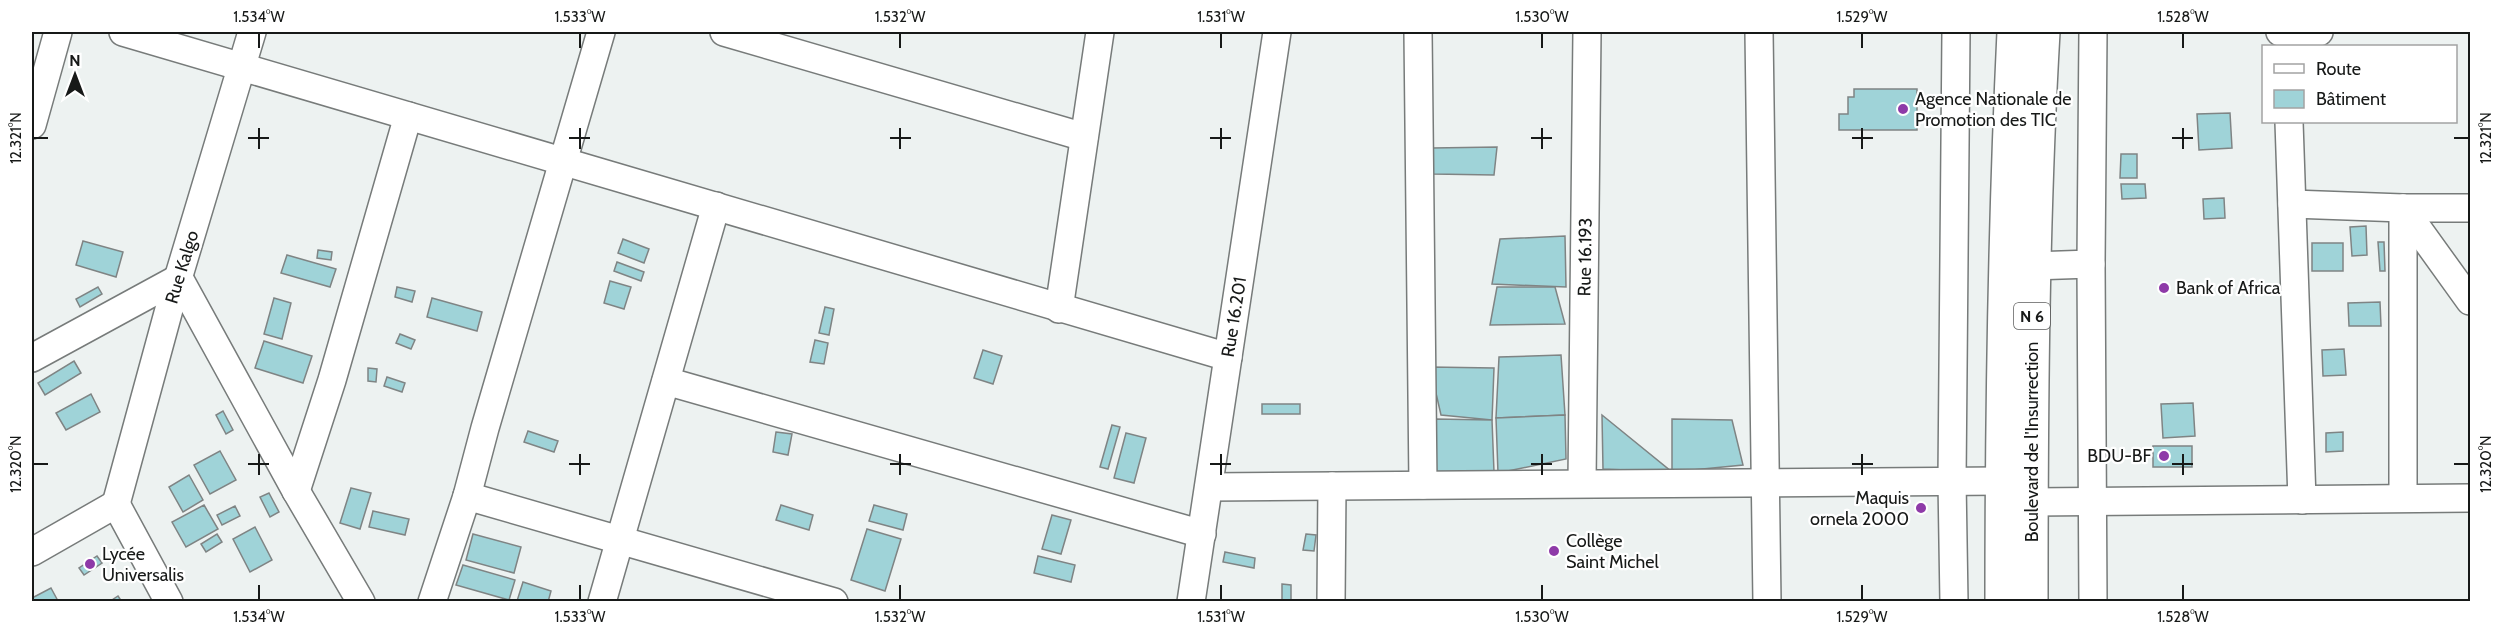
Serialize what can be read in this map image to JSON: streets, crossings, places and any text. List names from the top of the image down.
{
  "streets": {
    "main road": ["N 6", "Boulevard de l'Insurrection"],
    "street": ["Rue 16.193", "Rue Kalgo", "Rue 16.201"]
  },
  "places": [
    "Agence Nationale de Promotion des TIC",
    "Bank of Africa",
    "BDU-BF",
    "Maquis ornela 2000",
    "Collège Saint Michel",
    "Lycée Universalis"
  ],
  "legend": ["Route", "Bâtiment"],
  "north": "top",
  "coordinates": [
    "1.534°W",
    "1.533°W",
    "1.532°W",
    "1.531°W",
    "1.530°W",
    "1.529°W",
    "1.528°W",
    "12.321°N",
    "12.320°N"
  ]
}
